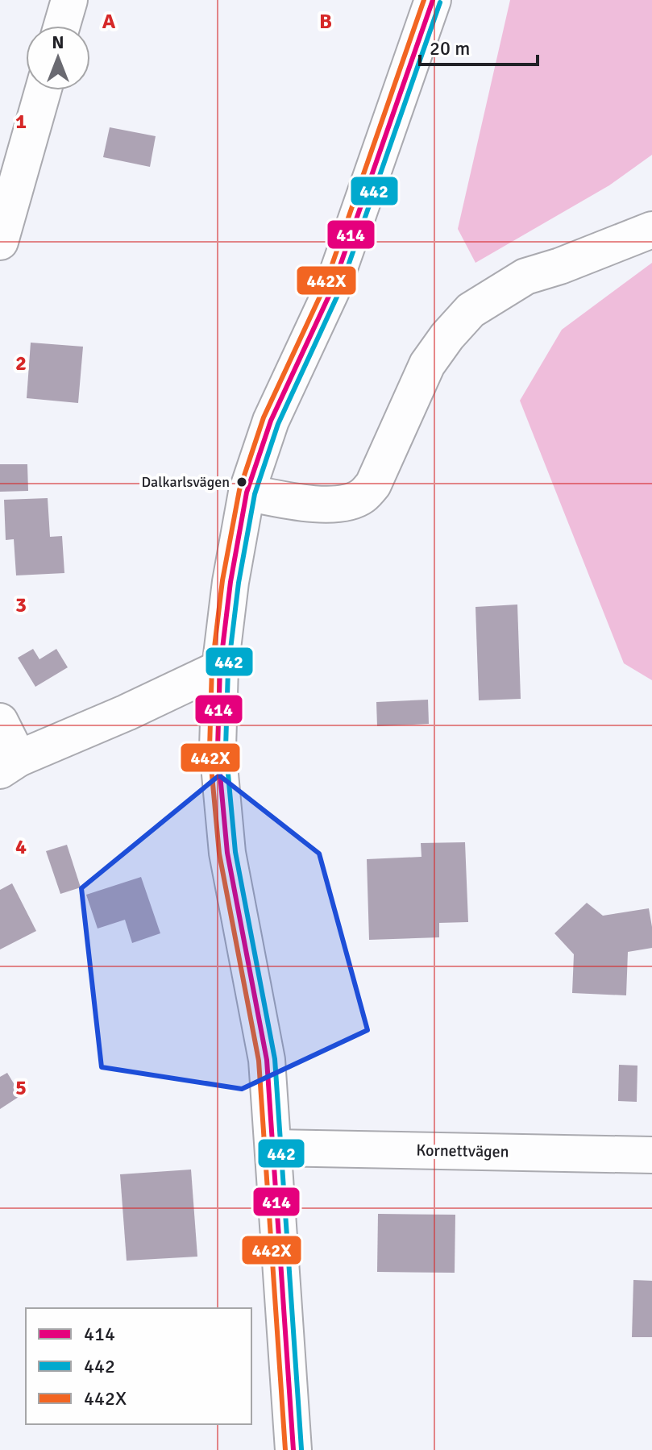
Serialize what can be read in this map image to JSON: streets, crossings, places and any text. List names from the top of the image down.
{
  "streets": {
    "street": ["Kornettvägen"]
  },
  "places": ["Dalkarlsvägen"],
  "lines": ["transit line 414", "transit line 442X", "transit line 442"],
  "legend": ["414", "442", "442X"],
  "scale_bar": "20 m",
  "north": "top",
  "grid": {
    "columns": ["A", "B"],
    "rows": [
      "1",
      "2",
      "3",
      "4",
      "5"
    ]
  }
}
